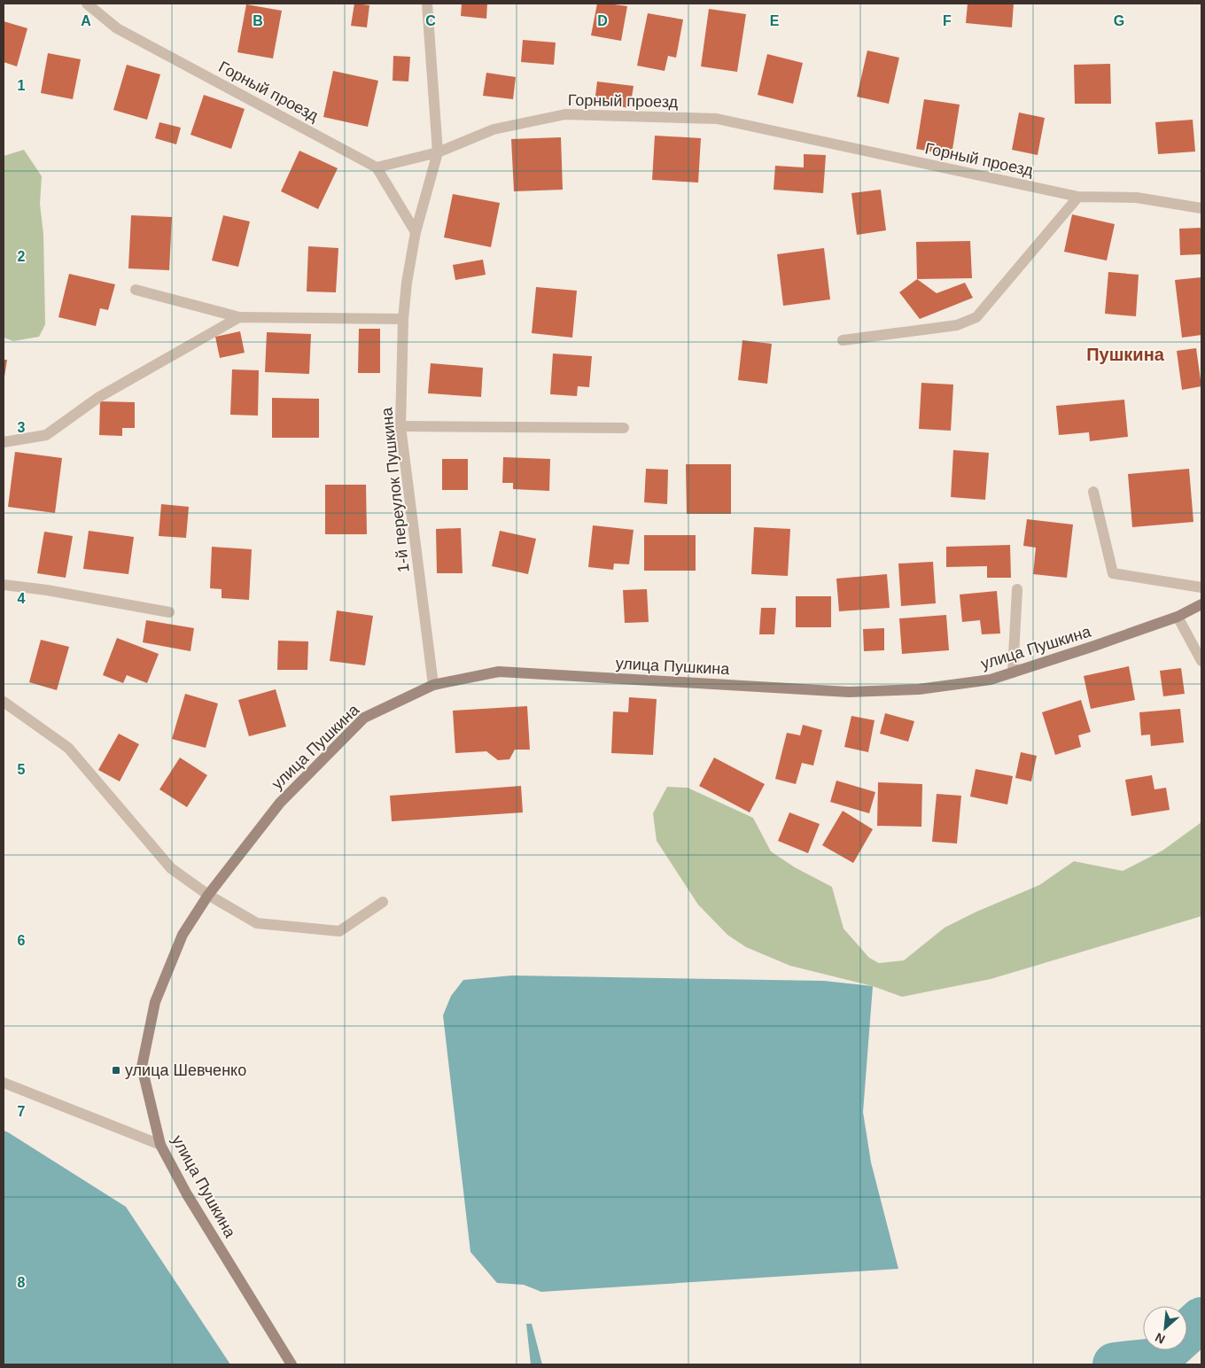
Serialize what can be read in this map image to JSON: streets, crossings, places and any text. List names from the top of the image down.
{
  "streets": {
    "street": ["Горный проезд", "1-й переулок Пушкина", "улица Пушкина"]
  },
  "crossings": [
    ["Горный проезд", "1-й переулок Пушкина"],
    ["1-й переулок Пушкина", "улица Пушкина"]
  ],
  "districts": ["Пушкина"],
  "places": {
    "transit": ["улица Шевченко"]
  },
  "north": "bottom left",
  "grid": {
    "columns": [
      "A",
      "B",
      "C",
      "D",
      "E",
      "F",
      "G"
    ],
    "rows": [
      "1",
      "2",
      "3",
      "4",
      "5",
      "6",
      "7",
      "8"
    ]
  }
}
